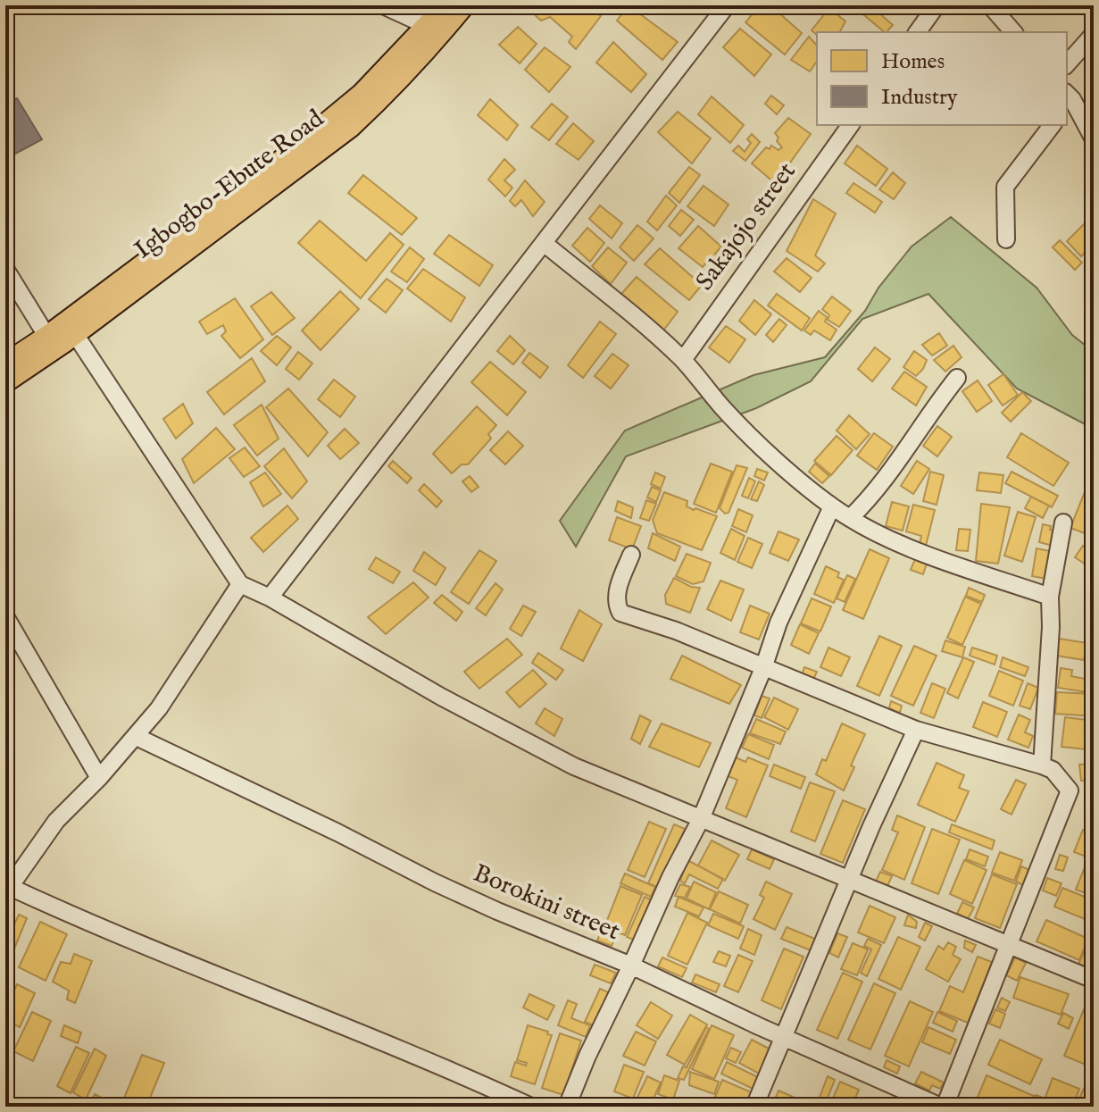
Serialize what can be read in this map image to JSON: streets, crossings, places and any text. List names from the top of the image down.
{
  "streets": {
    "main road": ["Igbogbo-Ebute Road"],
    "street": ["Sakajojo street", "Borokini street"]
  },
  "legend": ["Homes", "Industry"]
}
